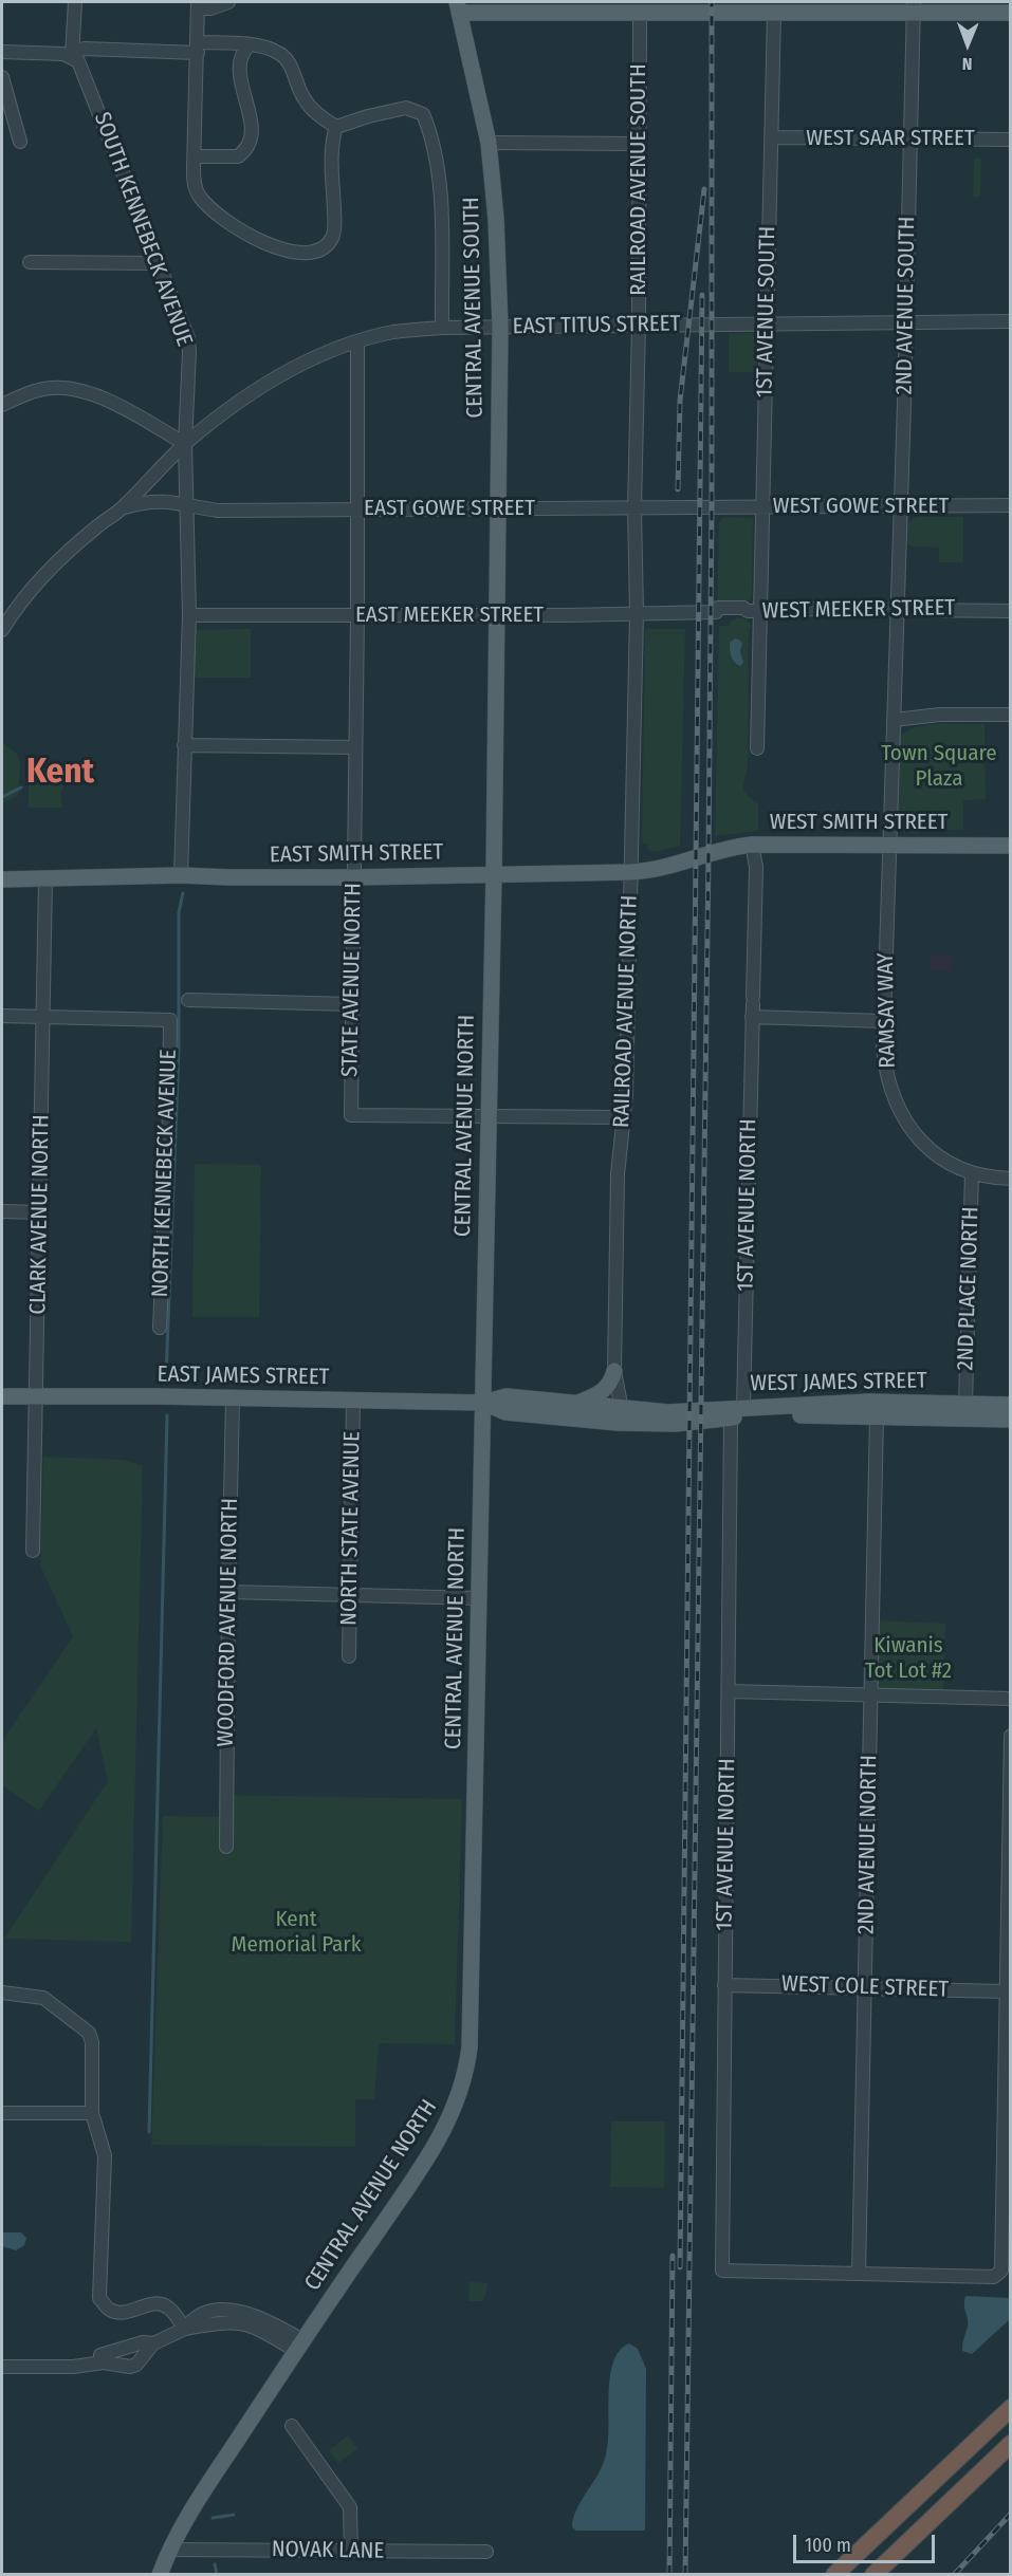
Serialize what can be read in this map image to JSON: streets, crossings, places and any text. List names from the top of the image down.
{
  "streets": {
    "main road": [
      "CENTRAL AVENUE SOUTH",
      "WEST SMITH STREET",
      "EAST SMITH STREET",
      "CENTRAL AVENUE NORTH",
      "EAST JAMES STREET",
      "WEST JAMES STREET"
    ],
    "street": [
      "WEST SAAR STREET",
      "RAILROAD AVENUE SOUTH",
      "SOUTH KENNEBECK AVENUE",
      "2ND AVENUE SOUTH",
      "1ST AVENUE SOUTH",
      "EAST TITUS STREET",
      "WEST GOWE STREET",
      "EAST GOWE STREET",
      "WEST MEEKER STREET",
      "EAST MEEKER STREET",
      "STATE AVENUE NORTH",
      "RAMSAY WAY",
      "RAILROAD AVENUE NORTH",
      "NORTH KENNEBECK AVENUE",
      "1ST AVENUE NORTH",
      "CLARK AVENUE NORTH",
      "2ND PLACE NORTH",
      "NORTH STATE AVENUE",
      "WOODFORD AVENUE NORTH",
      "2ND AVENUE NORTH",
      "WEST COLE STREET",
      "NOVAK LANE"
    ]
  },
  "crossings": [
    ["WEST SAAR STREET", "2ND AVENUE SOUTH"],
    ["WEST SAAR STREET", "1ST AVENUE SOUTH"],
    ["RAILROAD AVENUE SOUTH", "EAST TITUS STREET"],
    ["RAILROAD AVENUE SOUTH", "EAST GOWE STREET"],
    ["RAILROAD AVENUE SOUTH", "EAST MEEKER STREET"],
    ["RAILROAD AVENUE SOUTH", "RAILROAD AVENUE NORTH"],
    ["SOUTH KENNEBECK AVENUE", "EAST TITUS STREET"],
    ["SOUTH KENNEBECK AVENUE", "EAST GOWE STREET"],
    ["SOUTH KENNEBECK AVENUE", "EAST MEEKER STREET"],
    ["2ND AVENUE SOUTH", "EAST TITUS STREET"],
    ["2ND AVENUE SOUTH", "WEST GOWE STREET"],
    ["2ND AVENUE SOUTH", "WEST MEEKER STREET"],
    ["CENTRAL AVENUE SOUTH", "EAST TITUS STREET"],
    ["CENTRAL AVENUE SOUTH", "EAST GOWE STREET"],
    ["CENTRAL AVENUE SOUTH", "EAST MEEKER STREET"],
    ["CENTRAL AVENUE SOUTH", "CENTRAL AVENUE NORTH"],
    ["1ST AVENUE SOUTH", "EAST TITUS STREET"],
    ["1ST AVENUE SOUTH", "WEST GOWE STREET"],
    ["1ST AVENUE SOUTH", "WEST MEEKER STREET"],
    ["EAST TITUS STREET", "EAST GOWE STREET"],
    ["EAST TITUS STREET", "STATE AVENUE NORTH"],
    ["WEST GOWE STREET", "EAST GOWE STREET"],
    ["EAST GOWE STREET", "STATE AVENUE NORTH"],
    ["WEST MEEKER STREET", "EAST MEEKER STREET"],
    ["EAST MEEKER STREET", "STATE AVENUE NORTH"],
    ["EAST MEEKER STREET", "RAILROAD AVENUE NORTH"],
    ["EAST MEEKER STREET", "CENTRAL AVENUE NORTH"],
    ["WEST SMITH STREET", "EAST SMITH STREET"],
    ["WEST SMITH STREET", "RAMSAY WAY"],
    ["WEST SMITH STREET", "1ST AVENUE NORTH"],
    ["EAST SMITH STREET", "STATE AVENUE NORTH"],
    ["EAST SMITH STREET", "RAILROAD AVENUE NORTH"],
    ["EAST SMITH STREET", "CENTRAL AVENUE NORTH"],
    ["EAST SMITH STREET", "CLARK AVENUE NORTH"],
    ["STATE AVENUE NORTH", "CENTRAL AVENUE NORTH"],
    ["RAMSAY WAY", "2ND PLACE NORTH"],
    ["RAILROAD AVENUE NORTH", "EAST JAMES STREET"],
    ["CENTRAL AVENUE NORTH", "EAST JAMES STREET"],
    ["CENTRAL AVENUE NORTH", "NOVAK LANE"],
    ["NORTH KENNEBECK AVENUE", "CLARK AVENUE NORTH"],
    ["1ST AVENUE NORTH", "EAST JAMES STREET"],
    ["1ST AVENUE NORTH", "WEST JAMES STREET"],
    ["1ST AVENUE NORTH", "2ND AVENUE NORTH"],
    ["1ST AVENUE NORTH", "WEST COLE STREET"],
    ["CLARK AVENUE NORTH", "EAST JAMES STREET"],
    ["2ND PLACE NORTH", "WEST JAMES STREET"],
    ["EAST JAMES STREET", "WEST JAMES STREET"],
    ["EAST JAMES STREET", "NORTH STATE AVENUE"],
    ["EAST JAMES STREET", "WOODFORD AVENUE NORTH"],
    ["WEST JAMES STREET", "2ND AVENUE NORTH"],
    ["2ND AVENUE NORTH", "WEST COLE STREET"]
  ],
  "districts": ["Kent"],
  "parks": ["Town Square Plaza", "Kiwanis Tot Lot #2", "Kent Memorial Park"],
  "scale_bar": "100 m",
  "north": "bottom"
}
